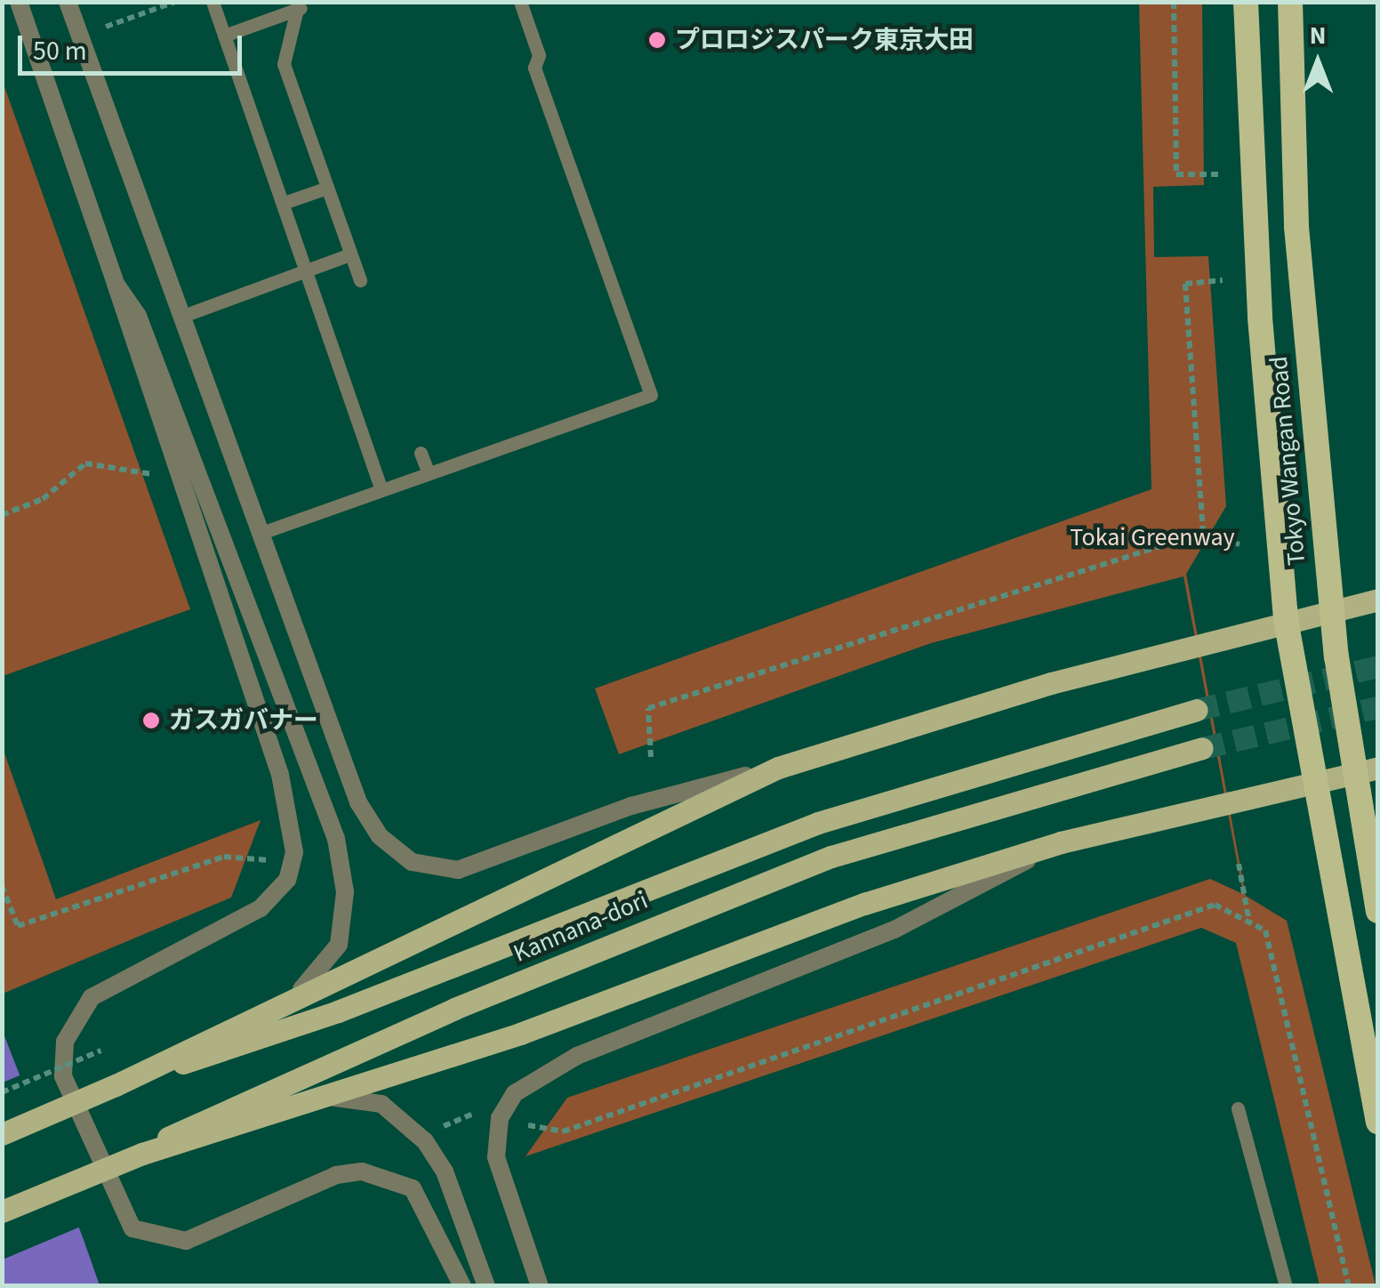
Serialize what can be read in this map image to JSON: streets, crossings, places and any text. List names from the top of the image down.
{
  "streets": {
    "highway": ["Tokyo Wangan Road"],
    "main road": ["Kannana-dori"]
  },
  "parks": ["Tokai Greenway"],
  "places": ["プロロジスパーク東京大田", "ガスガバナー"],
  "scale_bar": "50 m",
  "north": "top"
}
